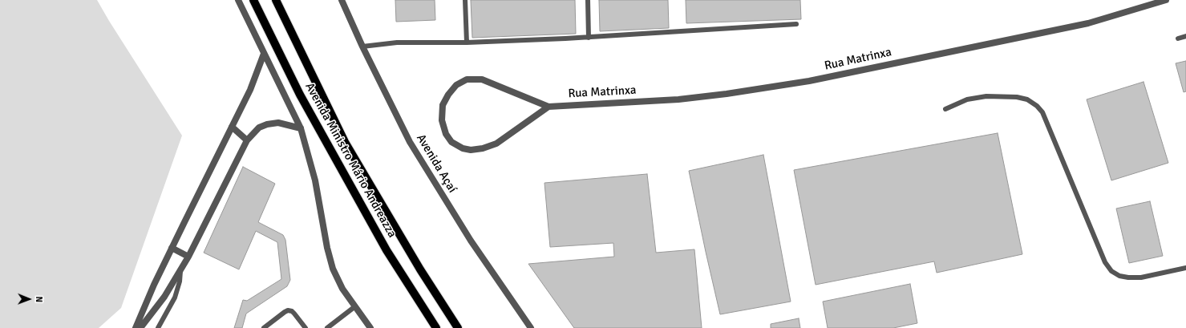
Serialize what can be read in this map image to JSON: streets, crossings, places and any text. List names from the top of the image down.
{
  "streets": {
    "main road": ["Avenida Ministro Mário Andreazza"],
    "street": ["Rua Matrinxa", "Avenida Açaí"]
  },
  "north": "right"
}
